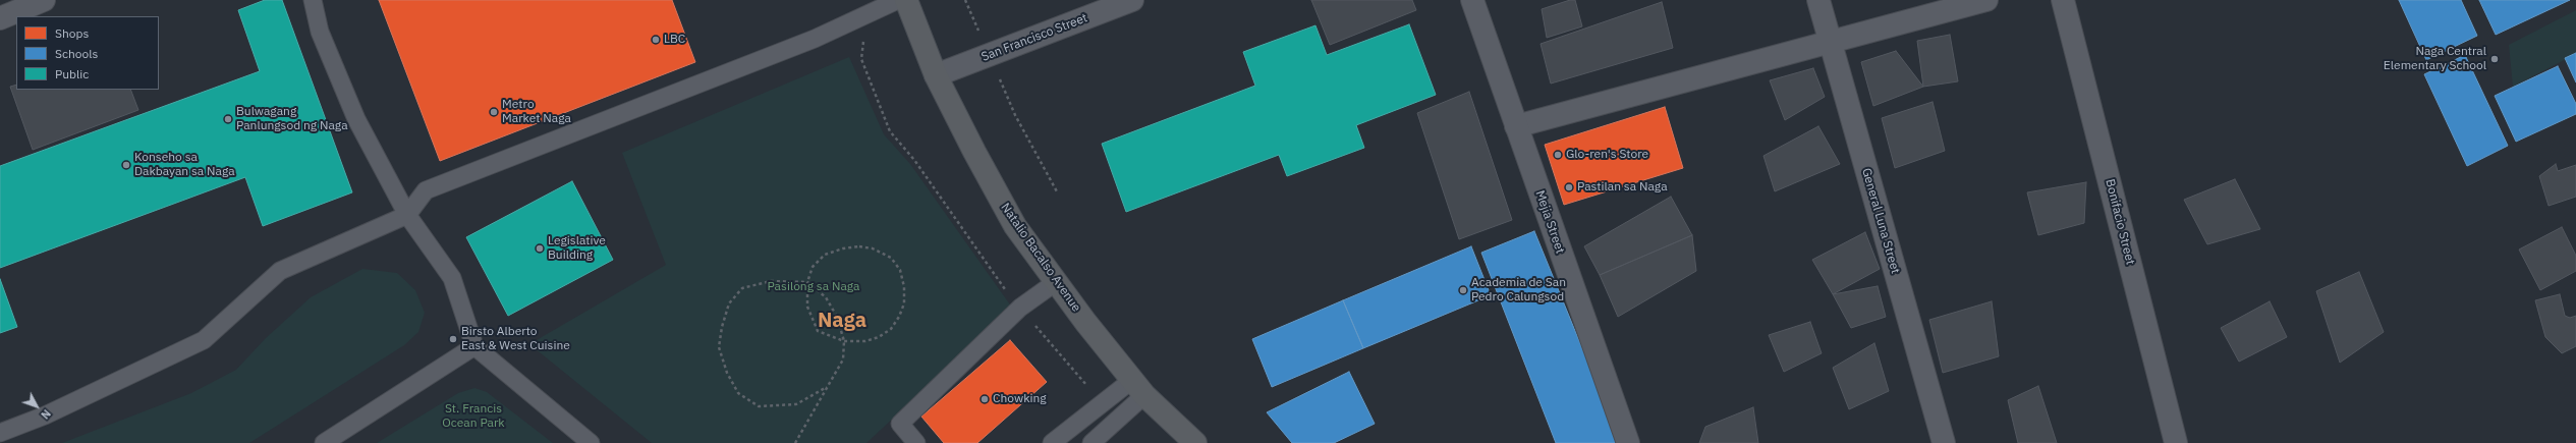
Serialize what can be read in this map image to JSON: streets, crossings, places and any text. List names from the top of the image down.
{
  "streets": {
    "highway": ["Natalio Bacalso Avenue"],
    "street": [
      "San Francisco Street",
      "General Luna Street",
      "Mejia Street",
      "Bonifacio Street"
    ]
  },
  "crossings": [
    ["San Francisco Street", "Natalio Bacalso Avenue"]
  ],
  "districts": ["Naga"],
  "parks": ["Pasilong sa Naga", "St. Francis Ocean Park"],
  "places": [
    "LBC",
    "Naga Central Elementary School",
    "Metro Market Naga",
    "Bulwagang Panlungsod ng Naga",
    "Glo-ren's Store",
    "Konseho sa Dakbayan sa Naga",
    "Pastilan sa Naga",
    "Legislative Building",
    "Academia de San Pedro Calungsod",
    "Birsto Alberto East & West Cuisine",
    "Chowking"
  ],
  "legend": ["Shops", "Schools", "Public"],
  "north": "bottom right"
}
